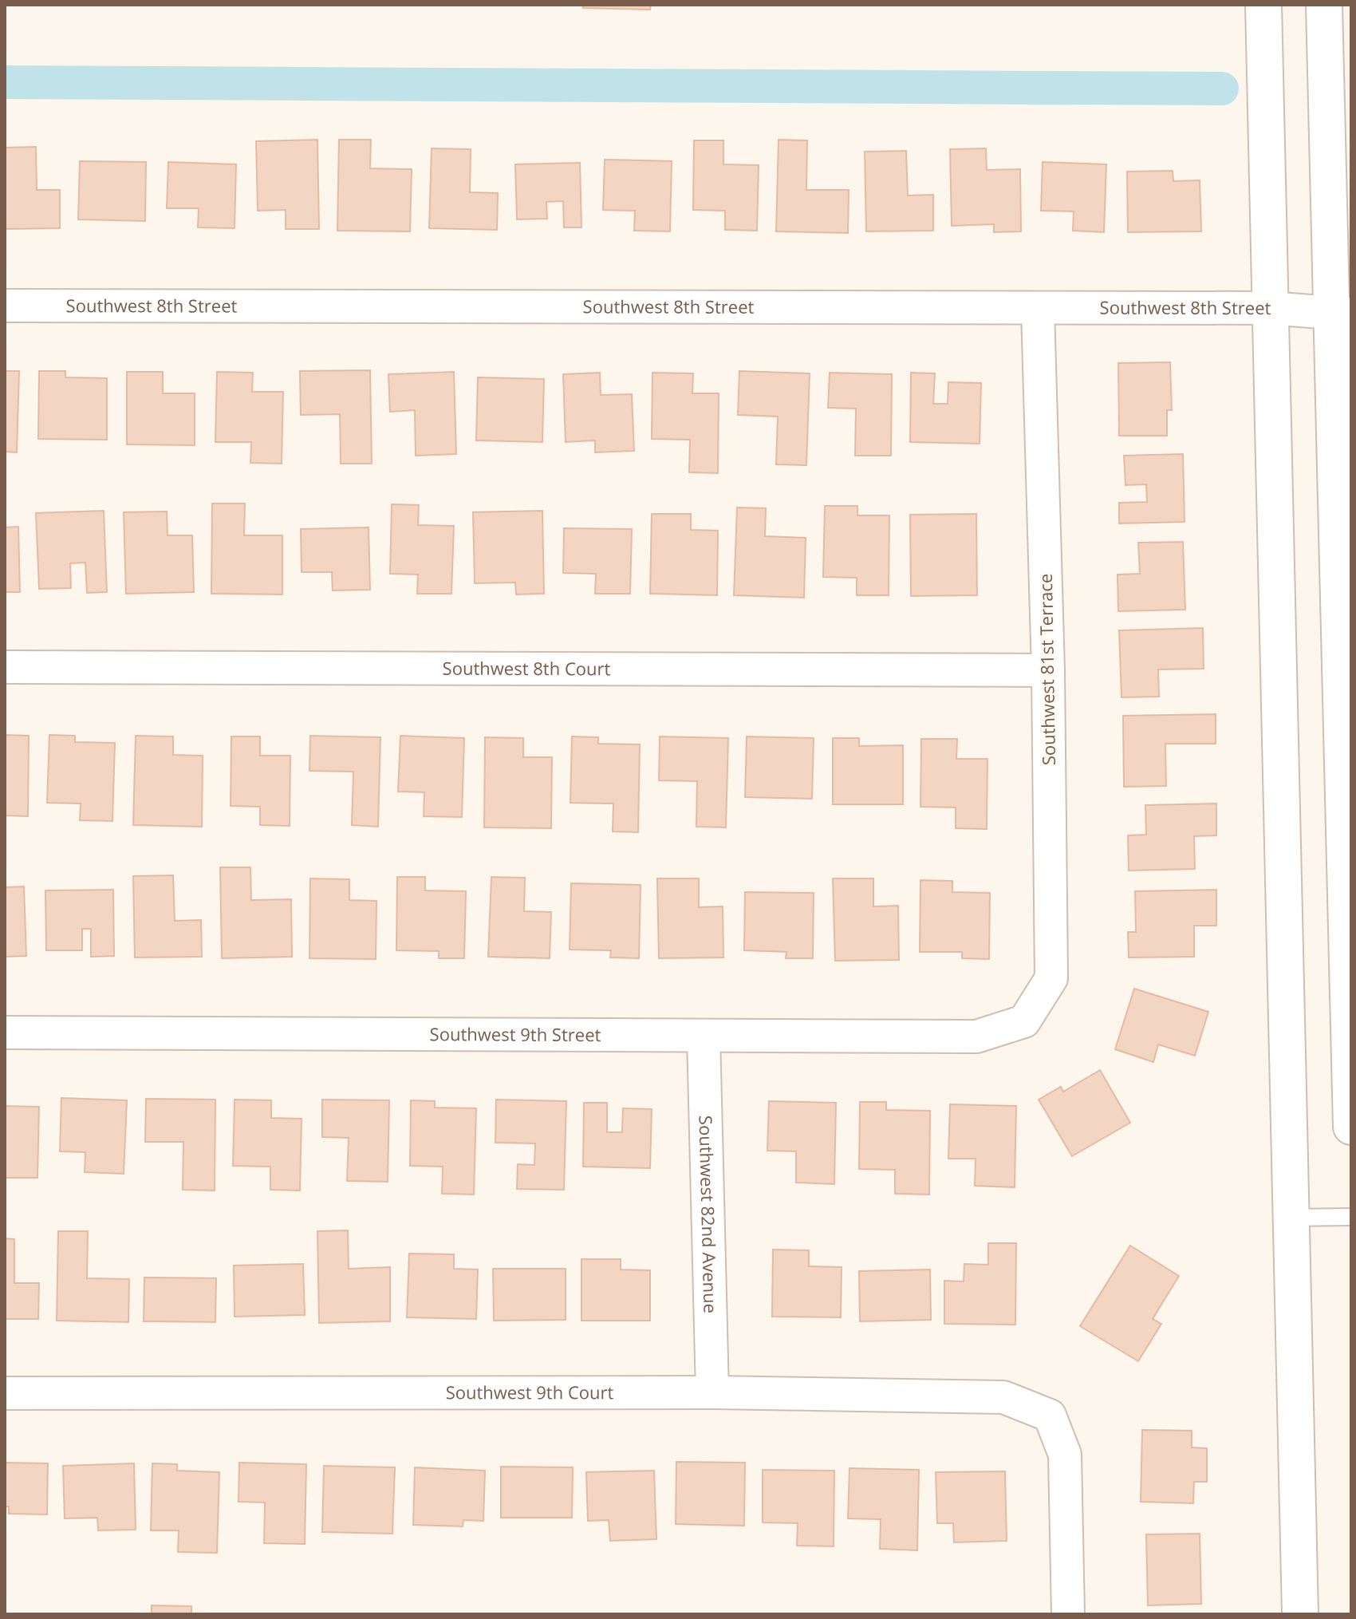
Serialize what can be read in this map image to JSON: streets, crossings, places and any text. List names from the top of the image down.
{
  "streets": {
    "street": [
      "Southwest 8th Street",
      "Southwest 8th Court",
      "Southwest 81st Terrace",
      "Southwest 9th Street",
      "Southwest 82nd Avenue",
      "Southwest 9th Court"
    ]
  },
  "crossings": [
    ["Southwest 8th Street", "Southwest 81st Terrace"],
    ["Southwest 8th Court", "Southwest 81st Terrace"],
    ["Southwest 81st Terrace", "Southwest 9th Street"],
    ["Southwest 9th Street", "Southwest 82nd Avenue"],
    ["Southwest 82nd Avenue", "Southwest 9th Court"]
  ]
}
